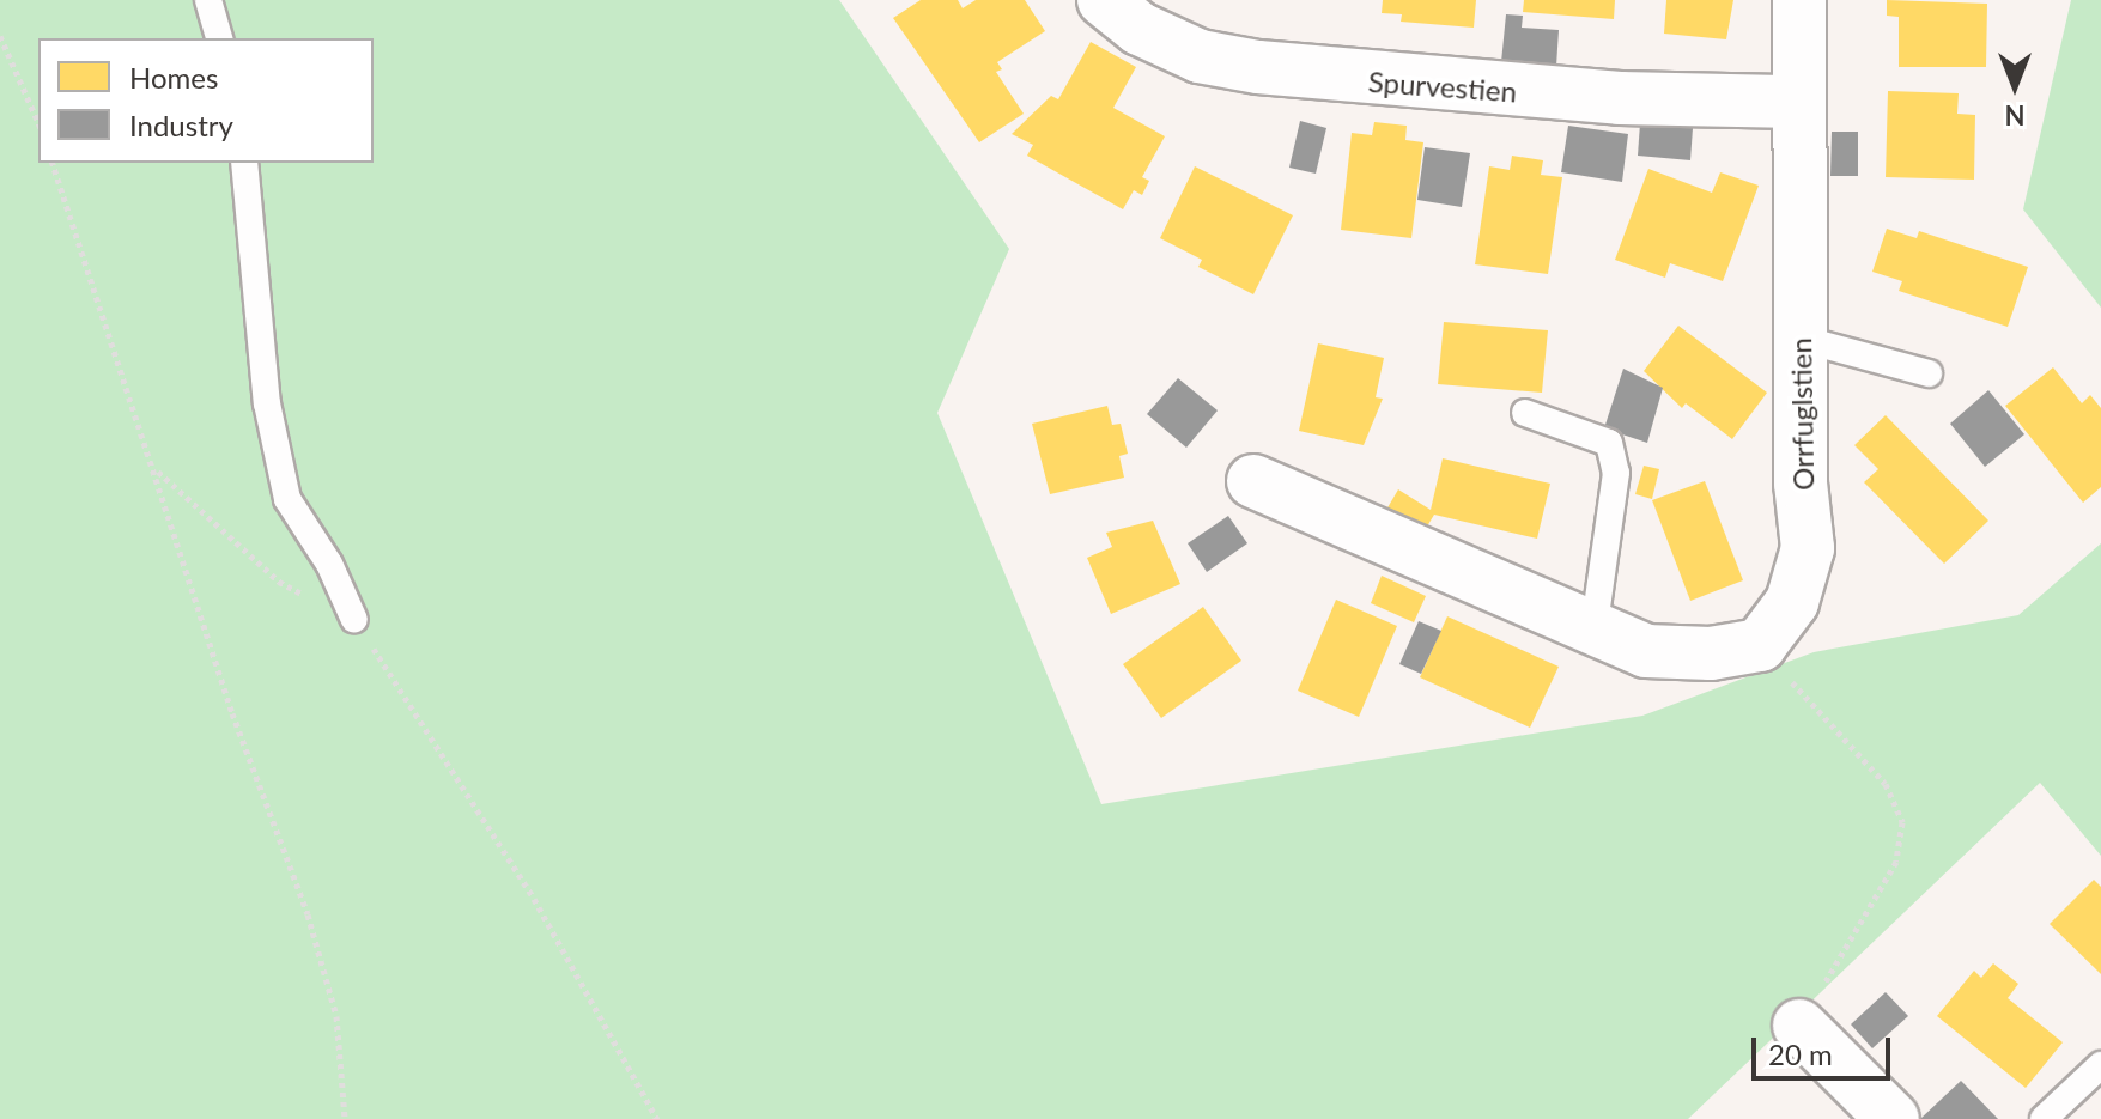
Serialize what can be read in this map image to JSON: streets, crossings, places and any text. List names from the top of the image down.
{
  "streets": {
    "street": ["Spurvestien", "Orrfuglstien"]
  },
  "crossings": [
    ["Spurvestien", "Orrfuglstien"]
  ],
  "legend": ["Homes", "Industry"],
  "scale_bar": "20 m",
  "north": "bottom"
}
